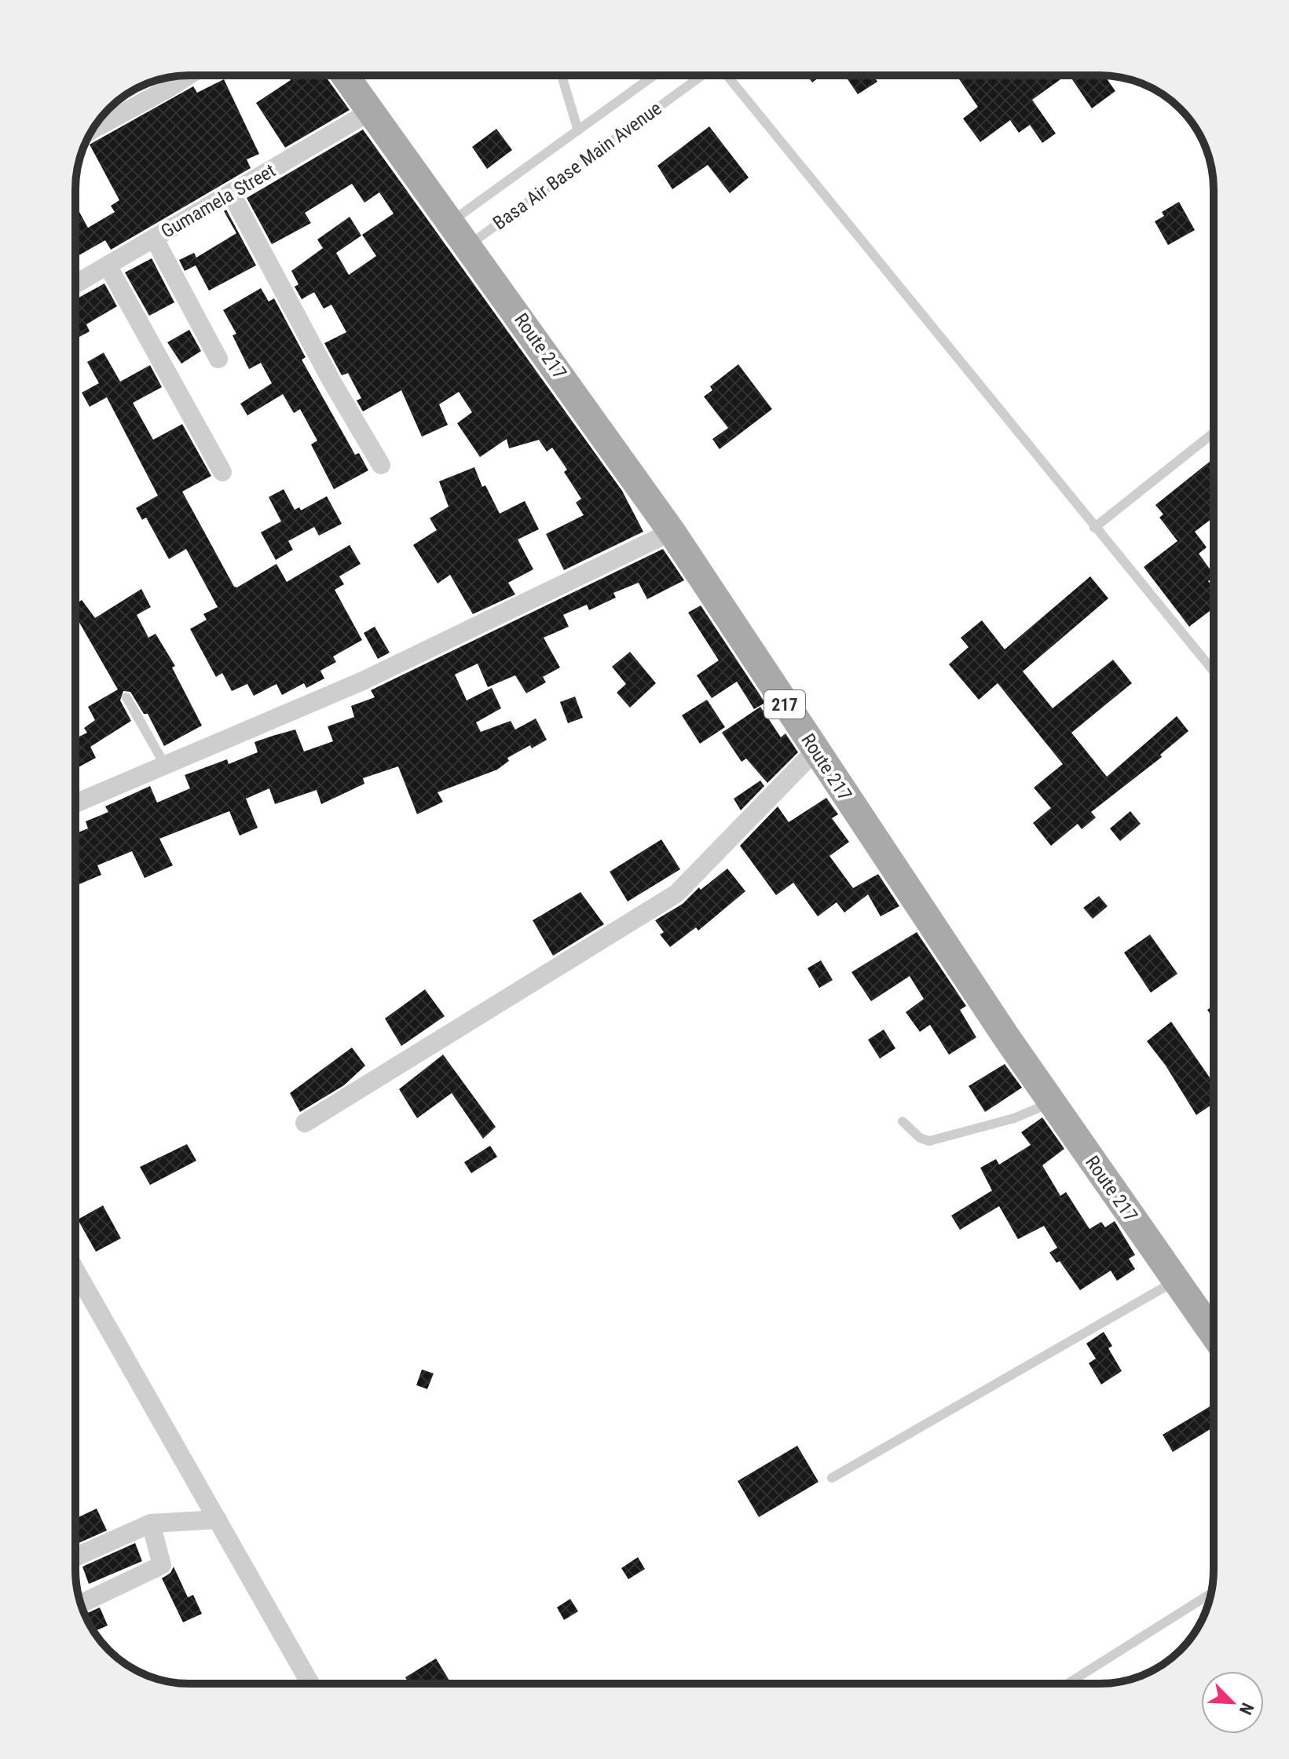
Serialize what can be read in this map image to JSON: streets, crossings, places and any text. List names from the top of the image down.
{
  "streets": {
    "main road": ["Route 217", "217"],
    "street": ["Gumamela Street"],
    "lane": ["Basa Air Base Main Avenue"]
  },
  "crossings": [
    ["Basa Air Base Main Avenue", "Route 217"],
    ["Gumamela Street", "Route 217"]
  ],
  "north": "bottom right"
}
